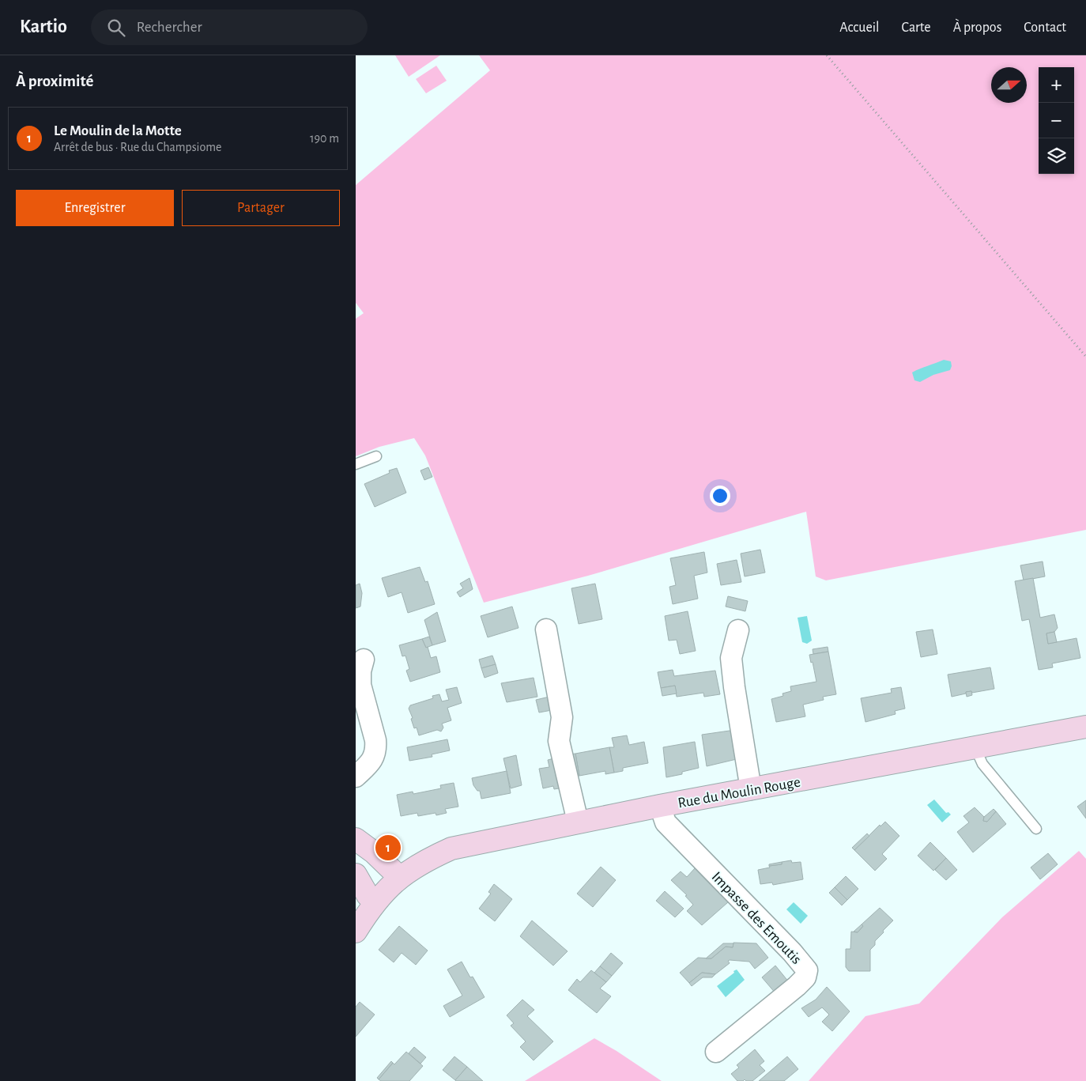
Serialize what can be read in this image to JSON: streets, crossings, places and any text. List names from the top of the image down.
{
  "streets": {
    "street": ["Rue du Moulin Rouge", "Impasse des Emoutis"]
  },
  "crossings": [
    ["Rue du Moulin Rouge", "Impasse des Emoutis"]
  ],
  "north": "right",
  "page": {
    "header": "Kartio",
    "search": "Rechercher",
    "nav": [
      "Accueil",
      "Carte",
      "À propos",
      "Contact"
    ],
    "heading": "À proximité",
    "map_buttons": ["+", "−"],
    "list": [
      {
        "mark": "1",
        "name": "Le Moulin de la Motte",
        "note": "Arrêt de bus · Rue du Champsiome",
        "value": "190 m"
      }
    ],
    "buttons": ["Enregistrer", "Partager"],
    "pins": "1"
  }
}
